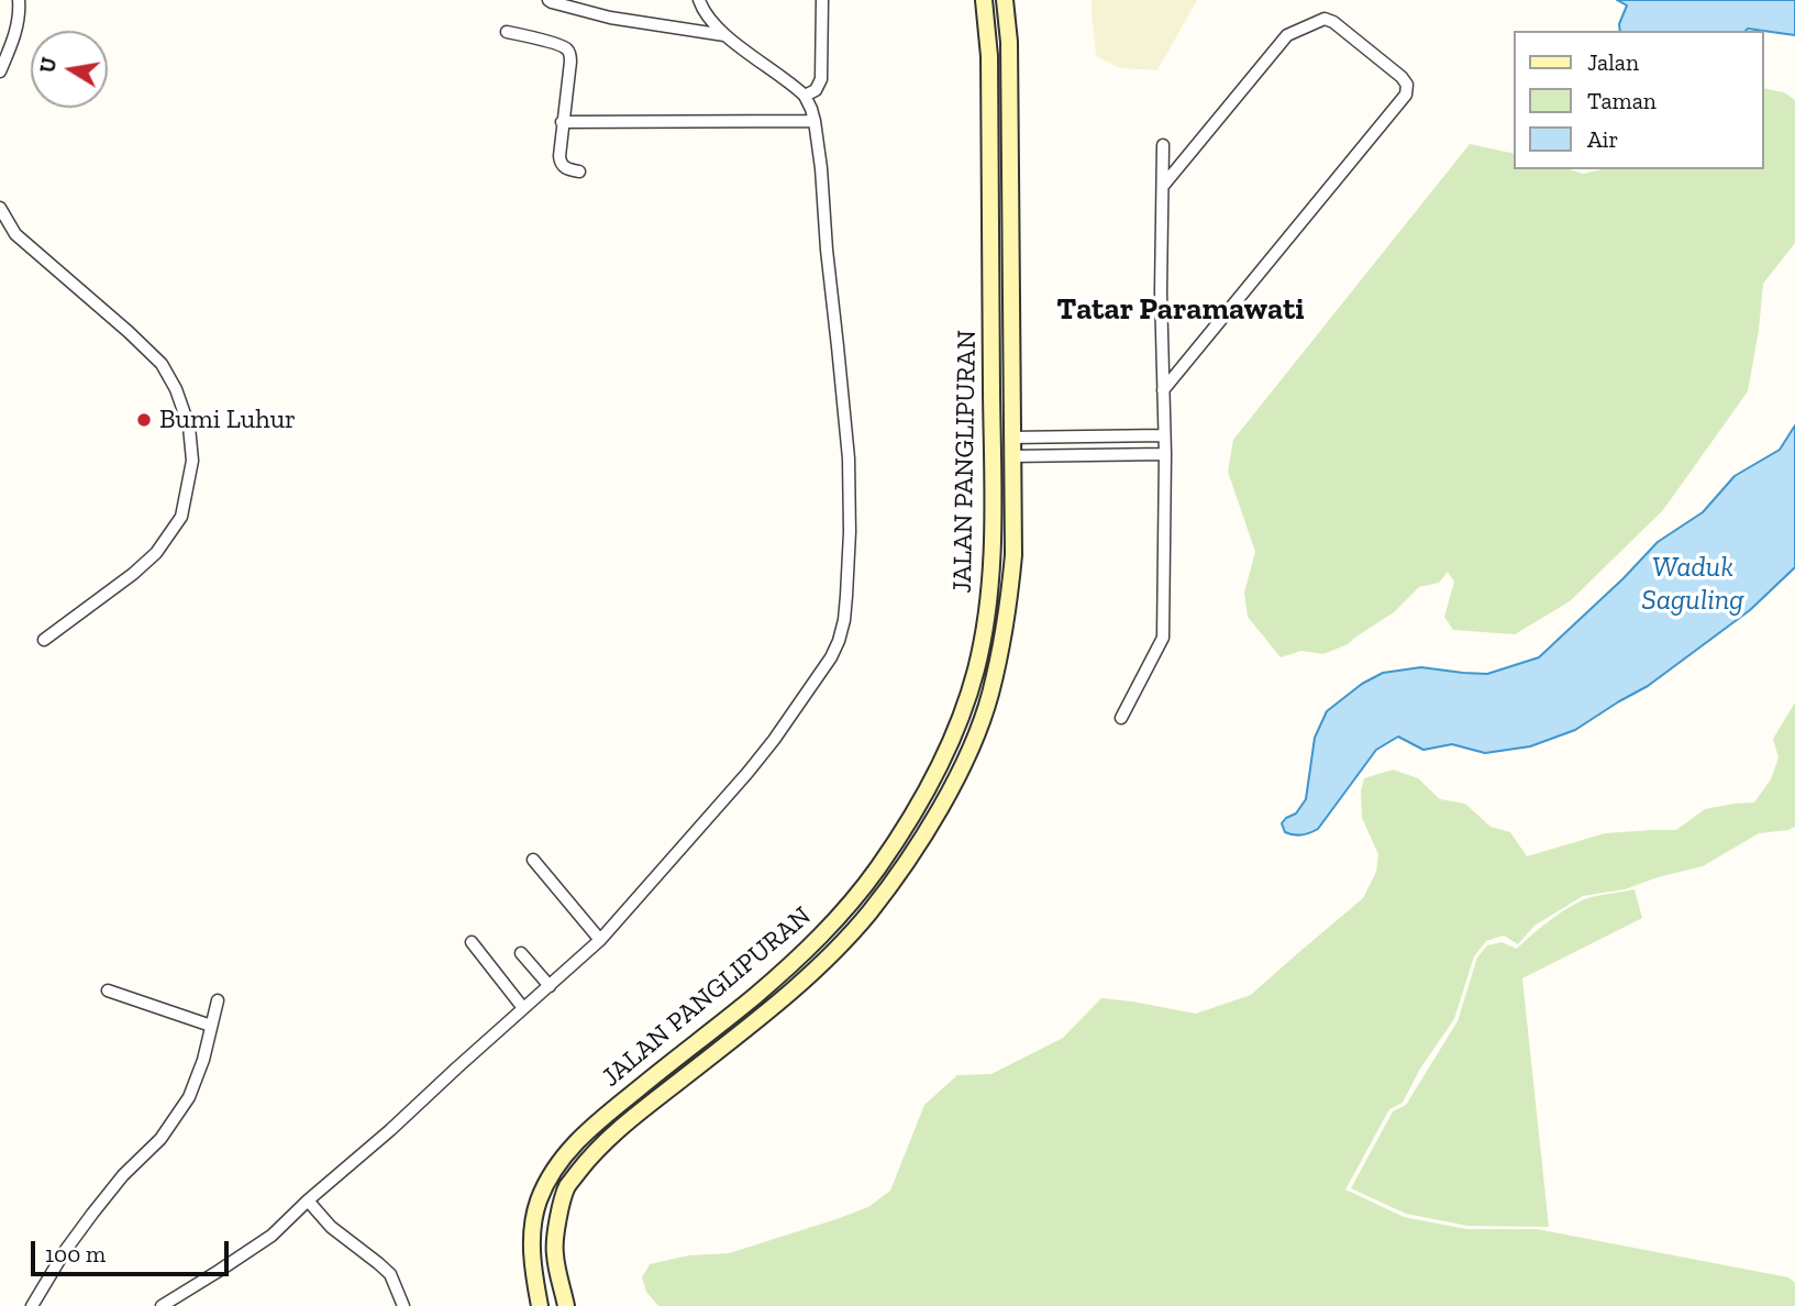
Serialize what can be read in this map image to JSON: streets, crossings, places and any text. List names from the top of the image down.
{
  "streets": {
    "main road": ["JALAN PANGLIPURAN"]
  },
  "districts": ["Tatar Paramawati"],
  "water": ["Waduk Saguling"],
  "places": ["Bumi Luhur"],
  "legend": ["Jalan", "Taman", "Air"],
  "scale_bar": "100 m",
  "north": "left"
}
